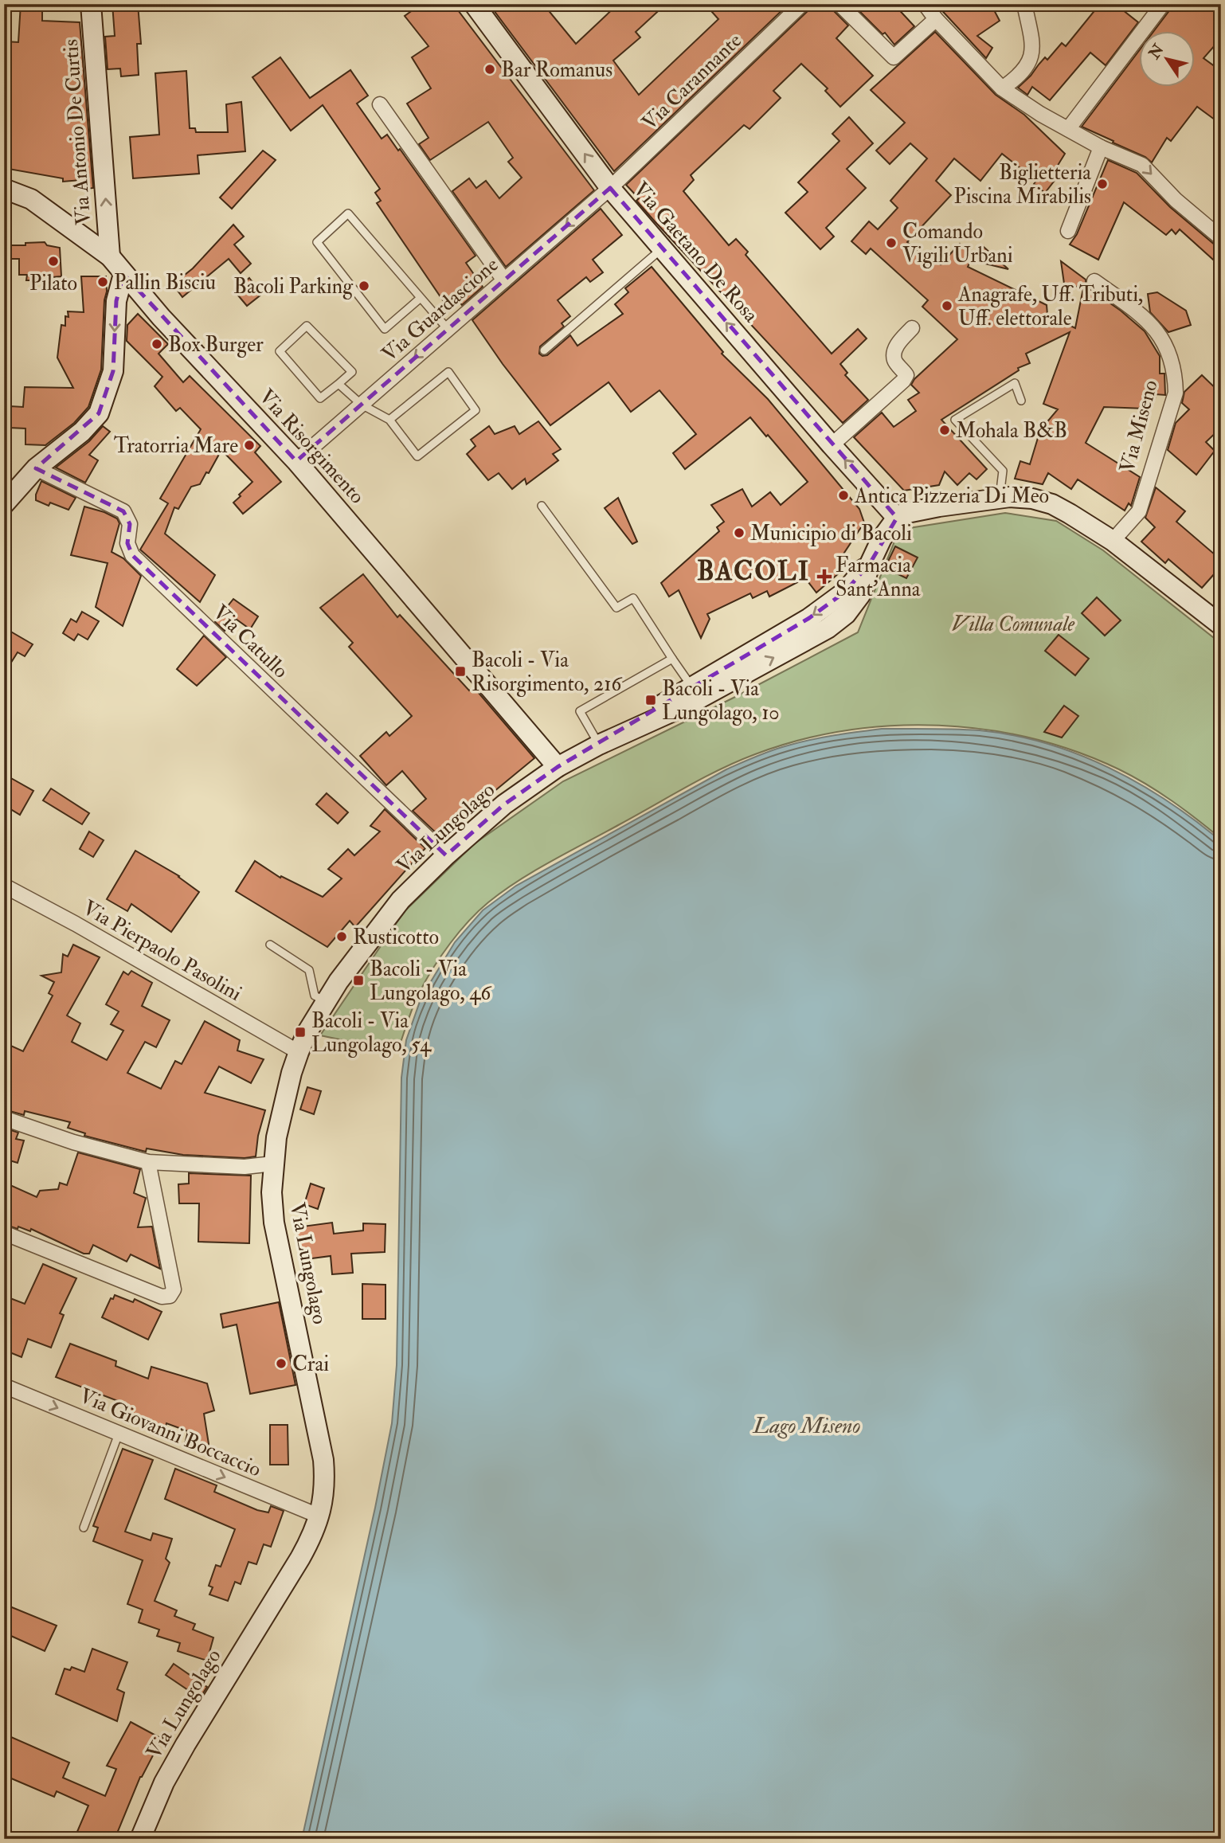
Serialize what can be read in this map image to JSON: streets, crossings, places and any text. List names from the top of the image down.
{
  "streets": {
    "main road": [
      "Via Antonio De Curtis",
      "Via Gaetano De Rosa",
      "Via Risorgimento",
      "Via Lungolago"
    ],
    "street": [
      "Via Carannante",
      "Via Guardascione",
      "Via Miseno",
      "Via Catullo",
      "Via Pierpaolo Pasolini",
      "Via Giovanni Boccaccio"
    ]
  },
  "crossings": [
    ["Via Carannante", "Via Gaetano De Rosa"],
    ["Via Carannante", "Via Guardascione"],
    ["Via Antonio De Curtis", "Via Risorgimento"],
    ["Via Gaetano De Rosa", "Via Guardascione"],
    ["Via Gaetano De Rosa", "Via Lungolago"],
    ["Via Guardascione", "Via Risorgimento"],
    ["Via Risorgimento", "Via Lungolago"],
    ["Via Catullo", "Via Lungolago"],
    ["Via Lungolago", "Via Pierpaolo Pasolini"],
    ["Via Lungolago", "Via Giovanni Boccaccio"]
  ],
  "one_way": [
    "Via Antonio De Curtis",
    "Via Gaetano De Rosa",
    "Via Guardascione",
    "Via Giovanni Boccaccio"
  ],
  "districts": ["BACOLI"],
  "water": ["Lago Miseno"],
  "parks": ["Villa Comunale"],
  "places": {
    "other": [
      "Bar Romanus",
      "Biglietteria Piscina Mirabilis",
      "Comando Vigili Urbani",
      "Pilato",
      "Pallin Bisciu",
      "Bacoli Parking",
      "Anagrafe, Uff. Tributi, Uff. elettorale",
      "Box Burger",
      "Mohala B&B",
      "Tratorria Mare",
      "Antica Pizzeria Di Meo",
      "Municipio di Bacoli",
      "Rusticotto",
      "Crai"
    ],
    "health": ["Farmacia Sant'Anna"],
    "transit": [
      "Bacoli - Via Risorgimento, 216",
      "Bacoli - Via Lungolago, 10",
      "Bacoli - Via Lungolago, 46",
      "Bacoli - Via Lungolago, 54"
    ]
  },
  "north": "top left"
}
